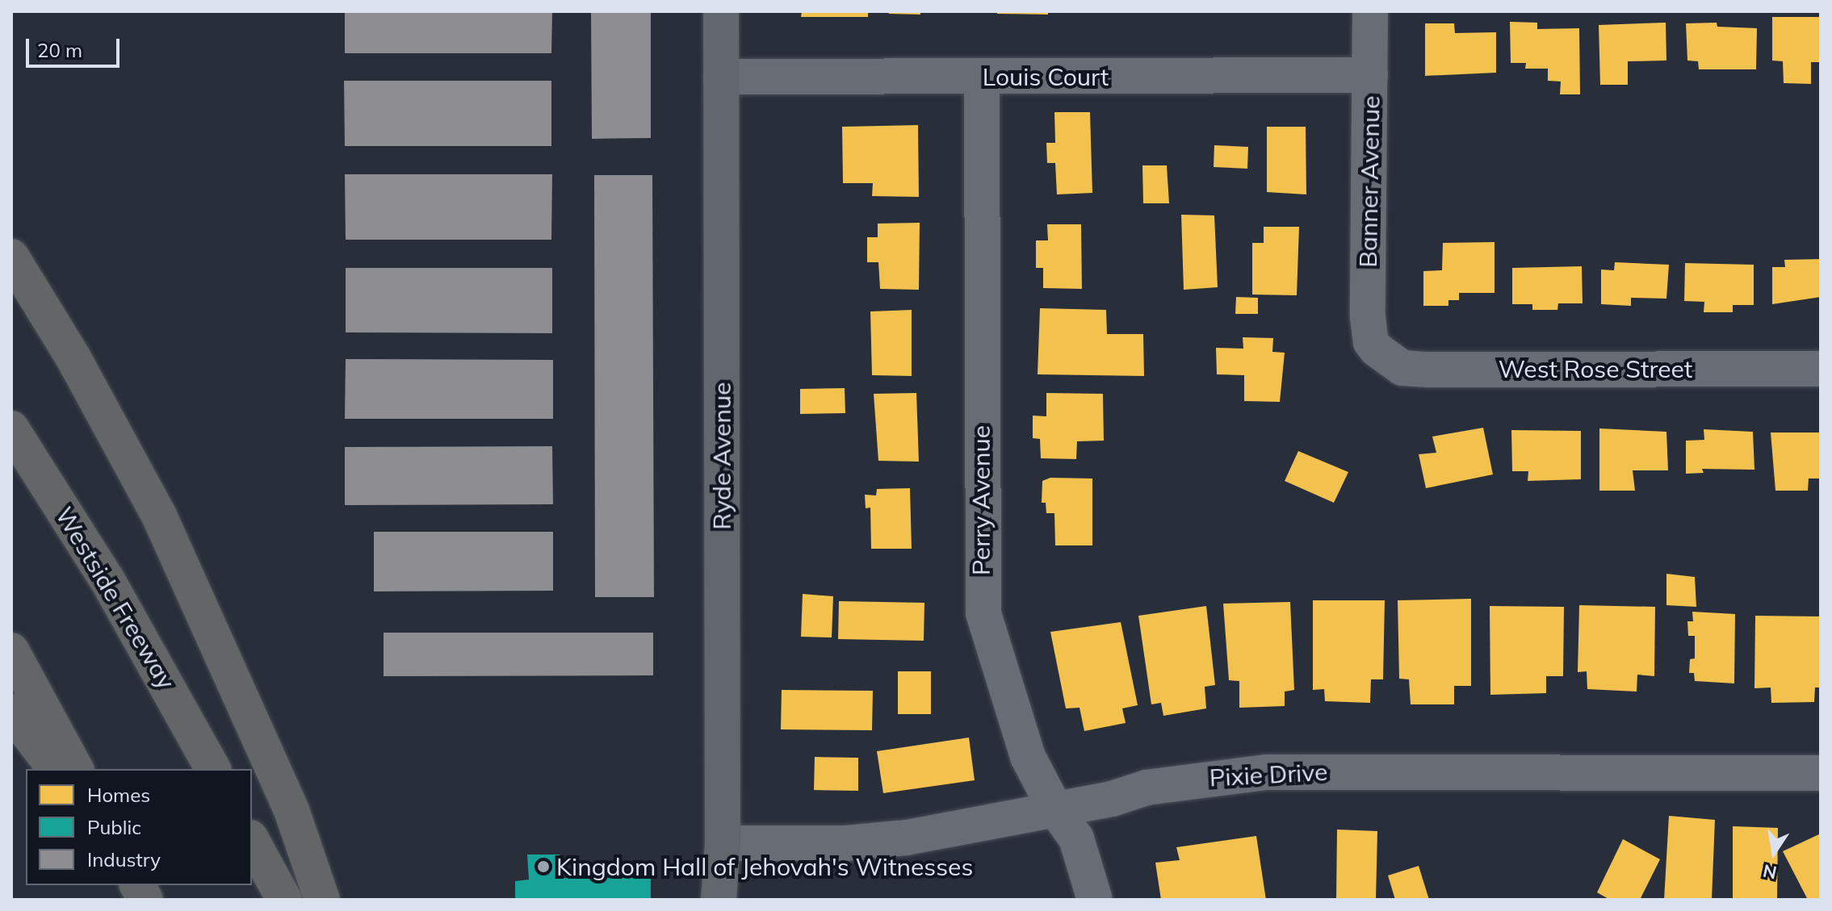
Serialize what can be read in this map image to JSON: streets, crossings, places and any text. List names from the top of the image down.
{
  "streets": {
    "highway": ["Westside Freeway"],
    "street": [
      "Louis Court",
      "Banner Avenue",
      "West Rose Street",
      "Ryde Avenue",
      "Perry Avenue",
      "Pixie Drive"
    ]
  },
  "crossings": [
    ["Louis Court", "Banner Avenue"],
    ["Louis Court", "Ryde Avenue"],
    ["Louis Court", "Perry Avenue"],
    ["Banner Avenue", "West Rose Street"],
    ["Ryde Avenue", "Pixie Drive"],
    ["Perry Avenue", "Pixie Drive"]
  ],
  "places": ["Kingdom Hall of Jehovah's Witnesses"],
  "legend": ["Homes", "Public", "Industry"],
  "scale_bar": "20 m",
  "north": "bottom"
}
